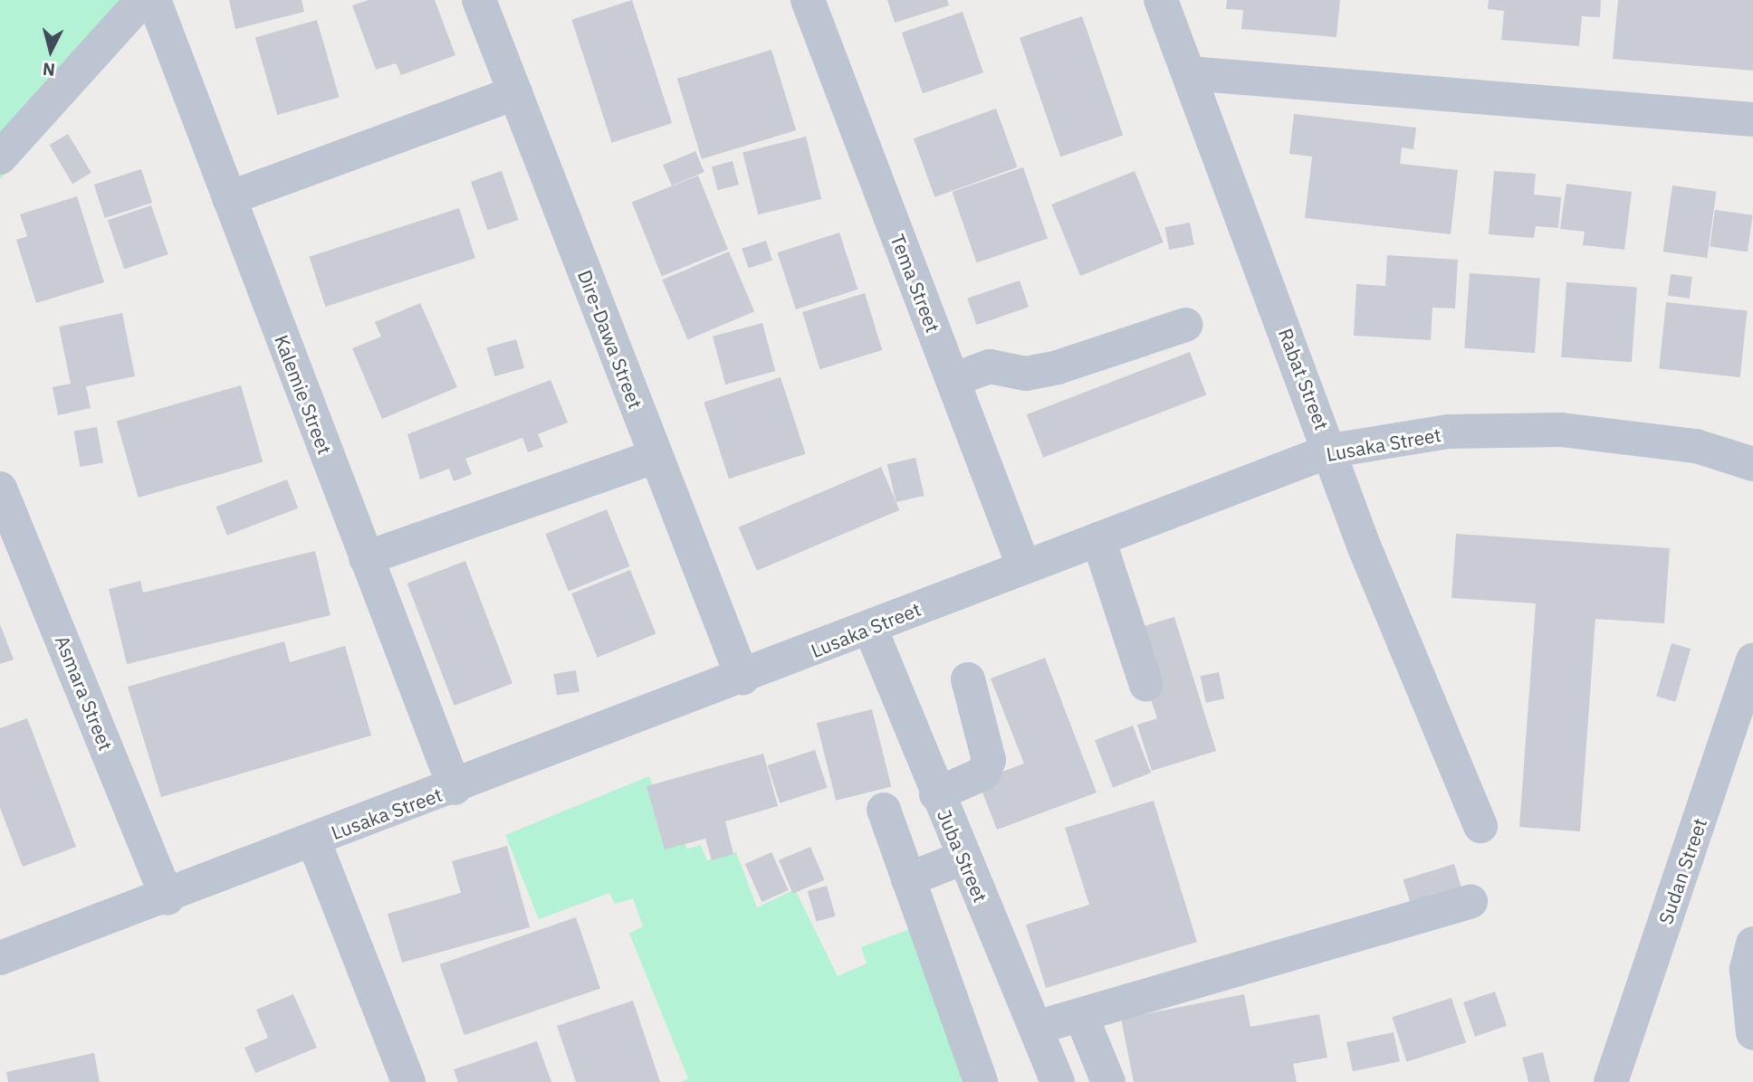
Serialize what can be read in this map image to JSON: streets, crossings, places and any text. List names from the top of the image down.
{
  "streets": {
    "street": [
      "Tema Street",
      "Dire-Dawa Street",
      "Rabat Street",
      "Kalemie Street",
      "Lusaka Street",
      "Asmara Street",
      "Juba Street",
      "Sudan Street"
    ]
  },
  "crossings": [
    ["Tema Street", "Lusaka Street"],
    ["Dire-Dawa Street", "Lusaka Street"],
    ["Rabat Street", "Lusaka Street"],
    ["Kalemie Street", "Lusaka Street"],
    ["Lusaka Street", "Asmara Street"],
    ["Lusaka Street", "Juba Street"]
  ],
  "north": "bottom"
}
